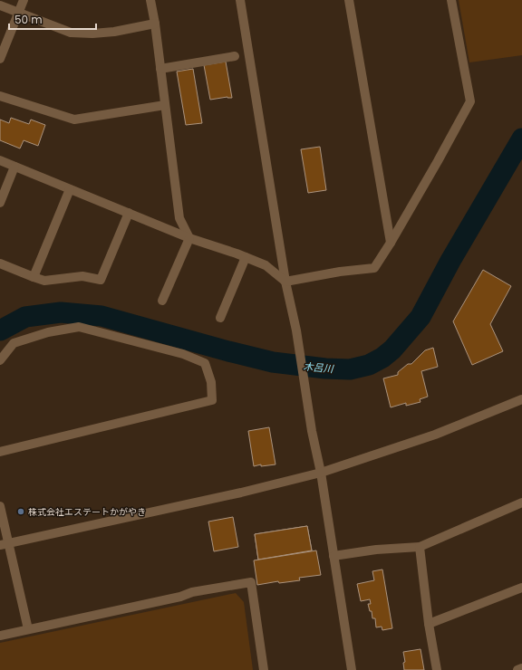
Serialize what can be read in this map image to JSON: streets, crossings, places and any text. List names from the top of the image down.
{
  "water": ["木呂川"],
  "places": ["株式会社エステートかがやき"],
  "scale_bar": "50 m"
}
